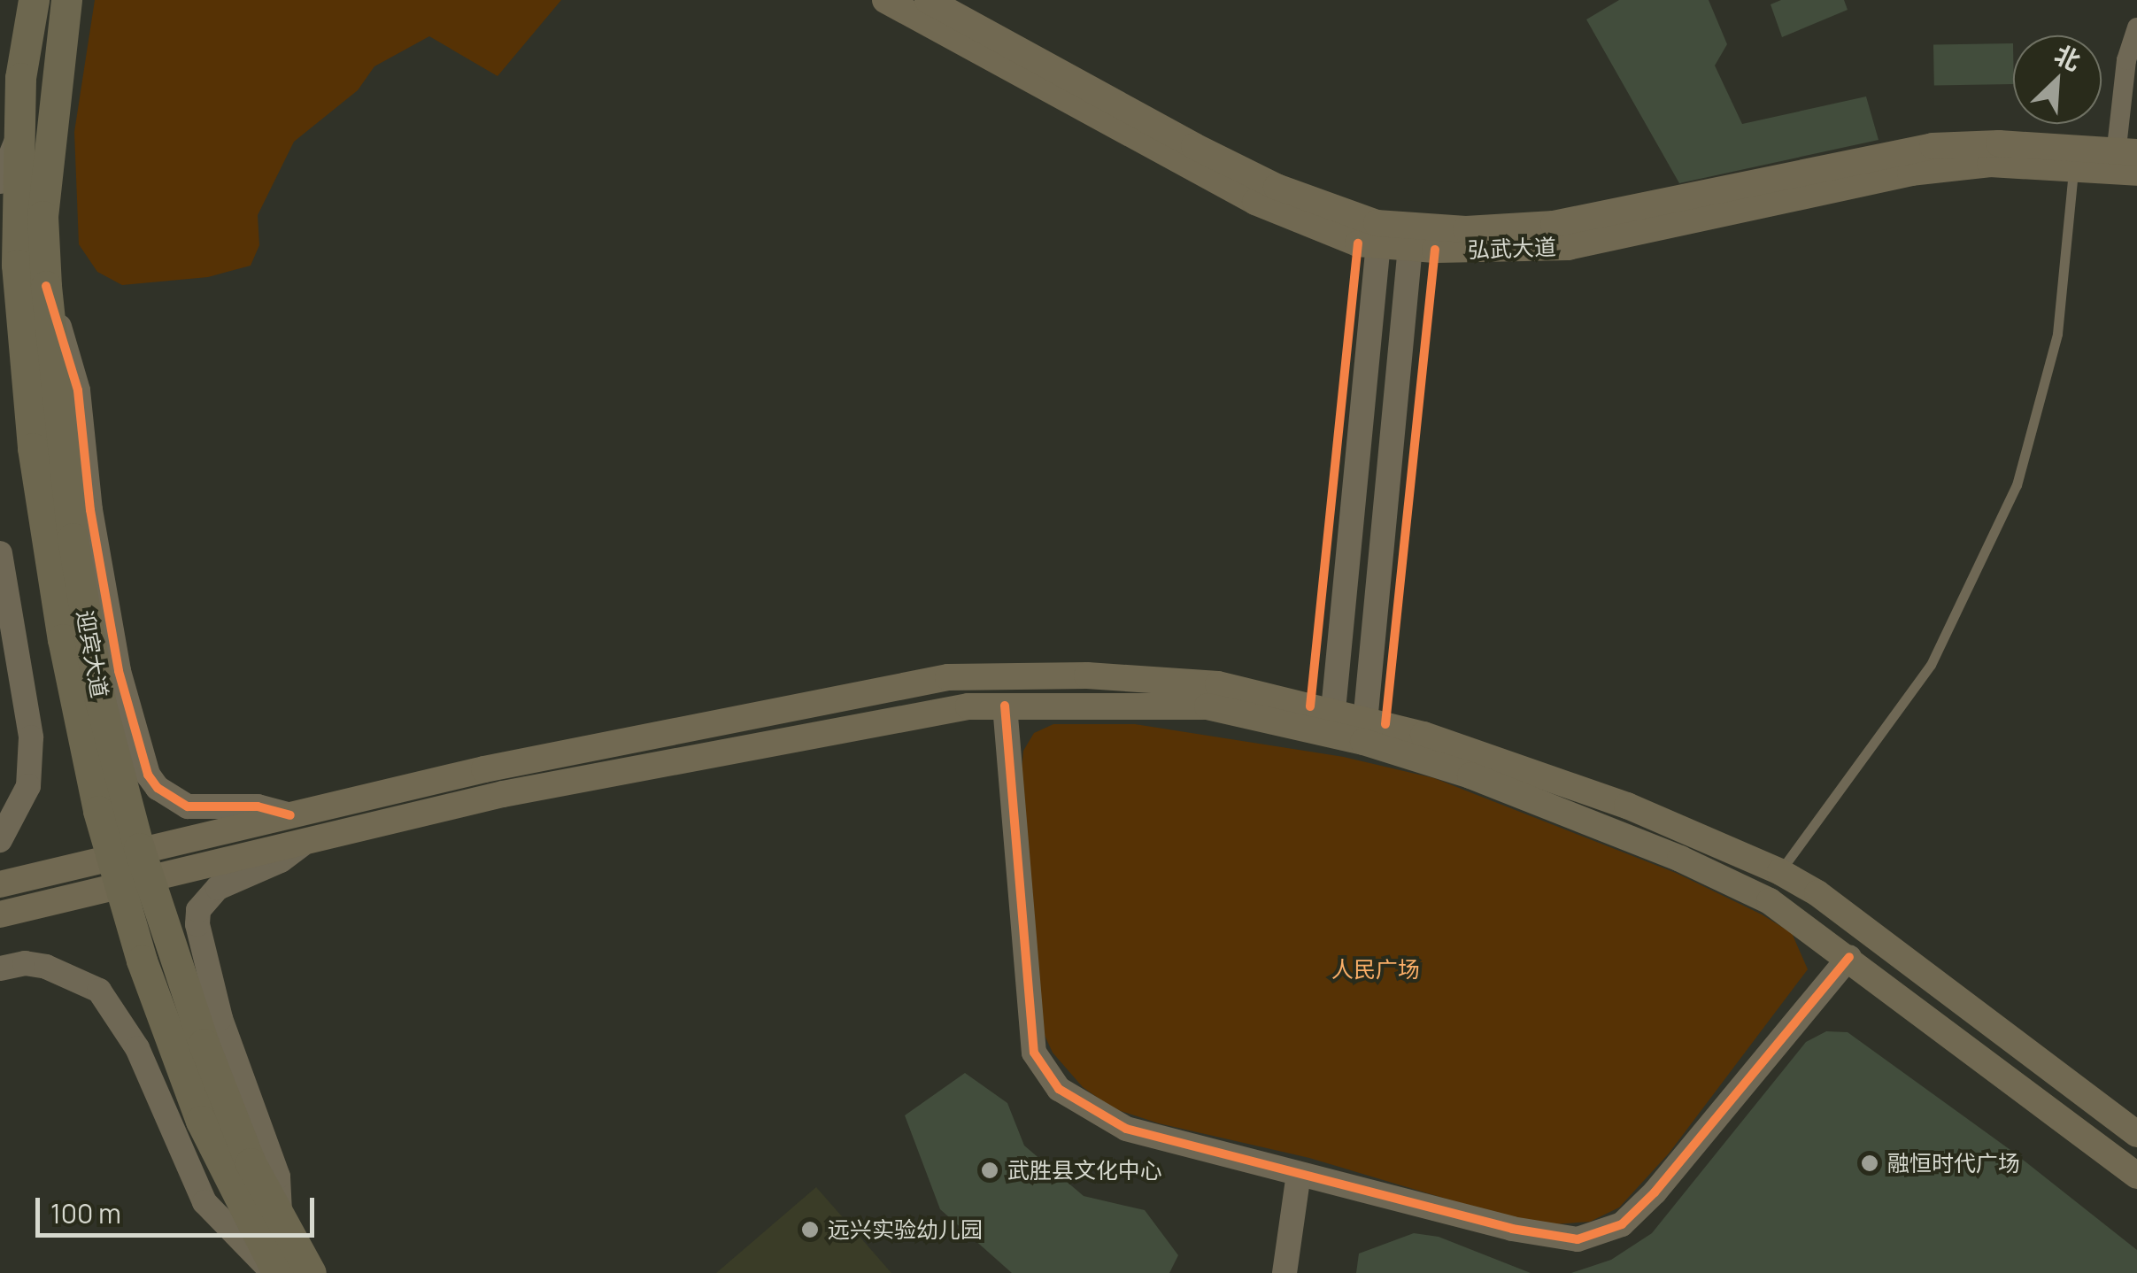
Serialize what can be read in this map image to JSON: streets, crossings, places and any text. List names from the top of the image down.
{
  "streets": {
    "main road": ["弘武大道", "迎宾大道"]
  },
  "parks": ["人民广场"],
  "places": ["融恒时代广场", "武胜县文化中心", "远兴实验幼儿园"],
  "scale_bar": "100 m",
  "north": "top right"
}
